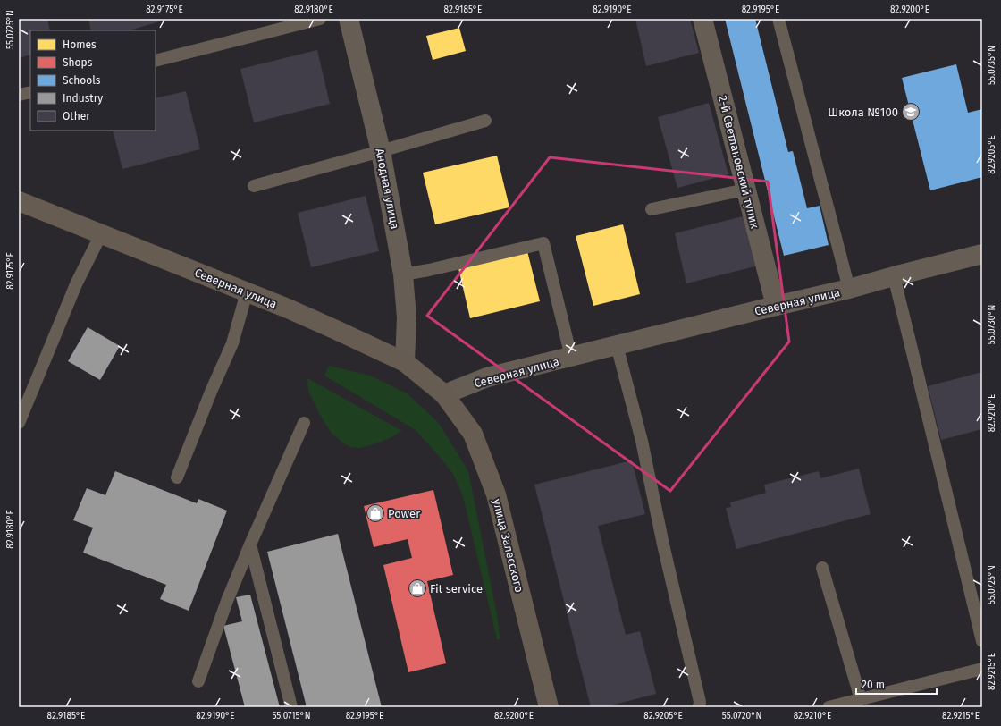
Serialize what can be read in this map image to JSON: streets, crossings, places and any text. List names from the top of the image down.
{
  "streets": {
    "main road": ["Северная улица", "улица Залесского"],
    "street": ["2-й Светлановский тупик", "Анодная улица"]
  },
  "crossings": [
    ["2-й Светлановский тупик", "Северная улица"],
    ["Анодная улица", "Северная улица"],
    ["Северная улица", "улица Залесского"]
  ],
  "places": {
    "school or university": ["Школа №100"],
    "shop": ["Power", "Fit service"]
  },
  "legend": [
    "Homes",
    "Shops",
    "Schools",
    "Industry",
    "Other"
  ],
  "scale_bar": "20 m",
  "coordinates": [
    "82.9175°E",
    "82.9180°E",
    "82.9185°E",
    "82.9190°E",
    "82.9195°E",
    "82.9200°E",
    "55.0725°N",
    "55.0735°N",
    "82.9205°E",
    "55.0730°N",
    "82.9210°E",
    "82.9215°E",
    "55.0715°N",
    "55.0720°N"
  ]
}
